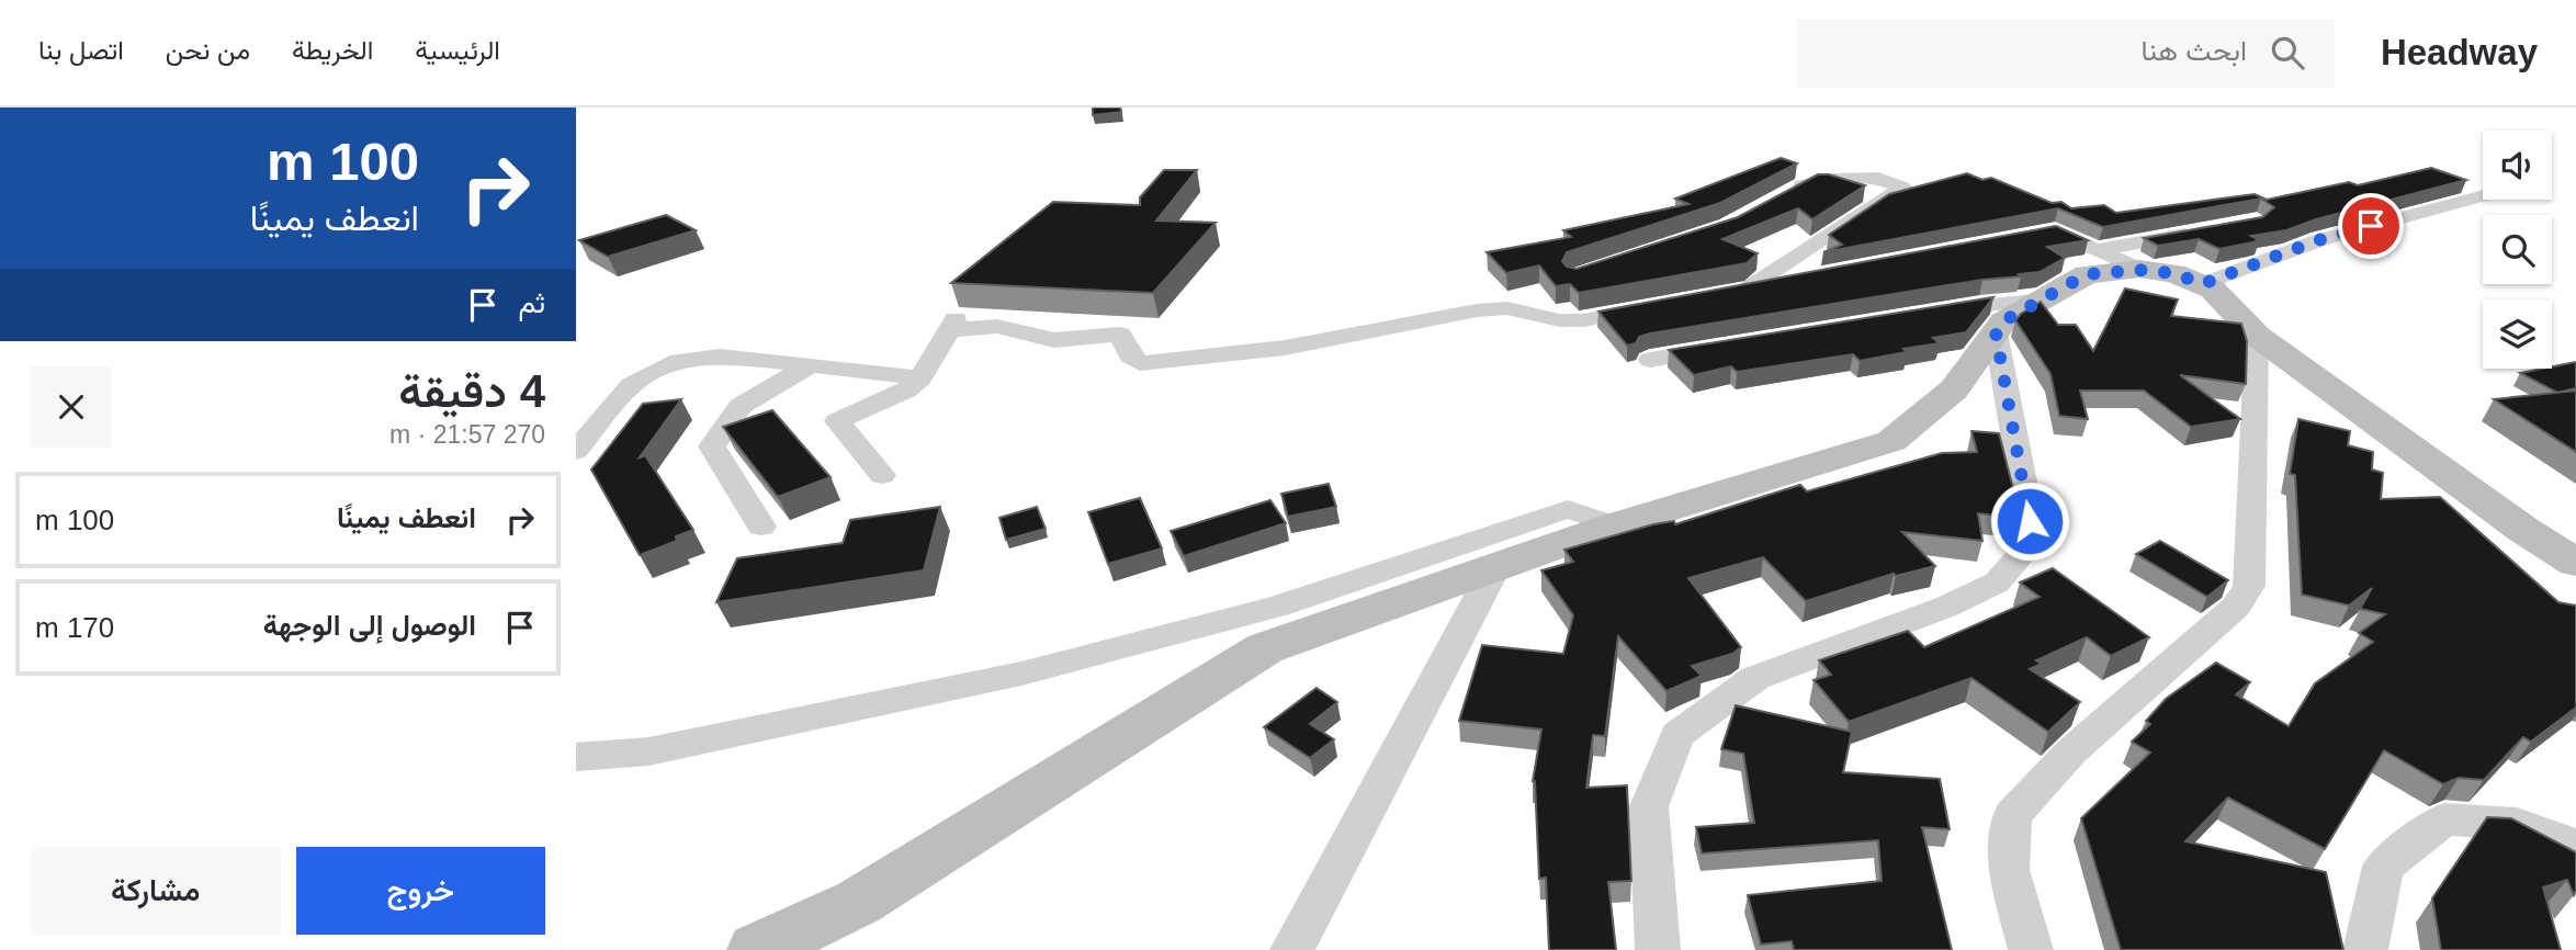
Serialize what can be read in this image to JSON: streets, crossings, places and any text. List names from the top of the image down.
{
  "page": {
    "header": "Headway",
    "search": "ابحث هنا",
    "nav": [
      "الرئيسية",
      "الخريطة",
      "من نحن",
      "اتصل بنا"
    ],
    "turn": ["100 m", "انعطف يمينًا"],
    "then": "ثم",
    "heading": ["4 دقيقة", "270 m · 21:57"],
    "list": [
      {
        "name": "انعطف يمينًا",
        "value": "100 m"
      },
      {
        "name": "الوصول إلى الوجهة",
        "value": "170 m"
      }
    ],
    "buttons": ["خروج", "مشاركة"]
  }
}
